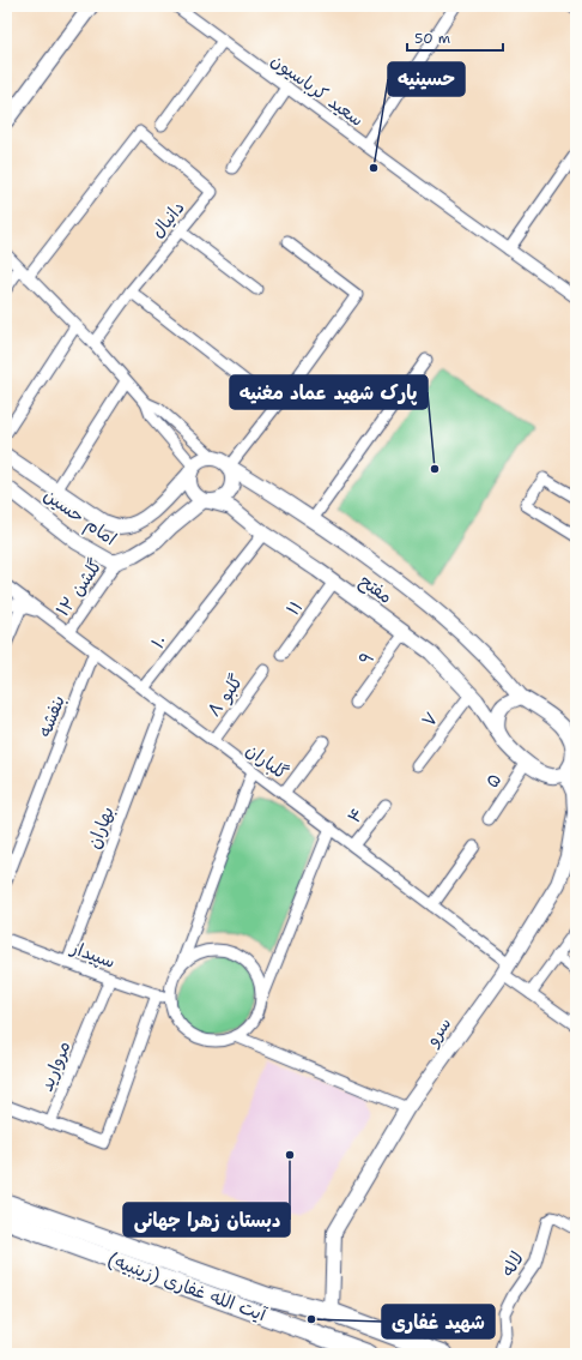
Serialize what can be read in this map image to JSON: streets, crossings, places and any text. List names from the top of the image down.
{
  "streets": {
    "main road": ["آیت الله غفاری (زینبیه)"],
    "street": [
      "سعید کرباسیون",
      "دانیال",
      "امام حسین",
      "گلشن ۱۲",
      "مفتح",
      "۱۱",
      "۱۰",
      "۹",
      "گلبو ۸",
      "بنفشه",
      "۷",
      "گلباران",
      "۵",
      "۴",
      "بهاران",
      "سپیدار",
      "سرو",
      "مروارید",
      "لاله"
    ]
  },
  "crossings": [
    ["امام حسین", "گلشن ۱۲"],
    ["امام حسین", "مفتح"],
    ["گلشن ۱۲", "گلباران"],
    ["مفتح", "۱۱"],
    ["مفتح", "۱۰"],
    ["مفتح", "۹"],
    ["مفتح", "۷"],
    ["مفتح", "۵"],
    ["مفتح", "سرو"],
    ["۱۰", "گلباران"],
    ["گلبو ۸", "گلباران"],
    ["بنفشه", "گلباران"],
    ["گلباران", "۴"],
    ["گلباران", "بهاران"],
    ["گلباران", "سرو"],
    ["۵", "سرو"],
    ["بهاران", "سپیدار"],
    ["سپیدار", "مروارید"],
    ["سرو", "آیت الله غفاری (زینبیه)"]
  ],
  "places": [
    "حسینیه",
    "پارک شهید عماد مغنیه",
    "دبستان زهرا جهانی",
    "شهید غفاری"
  ],
  "scale_bar": "50 m"
}
